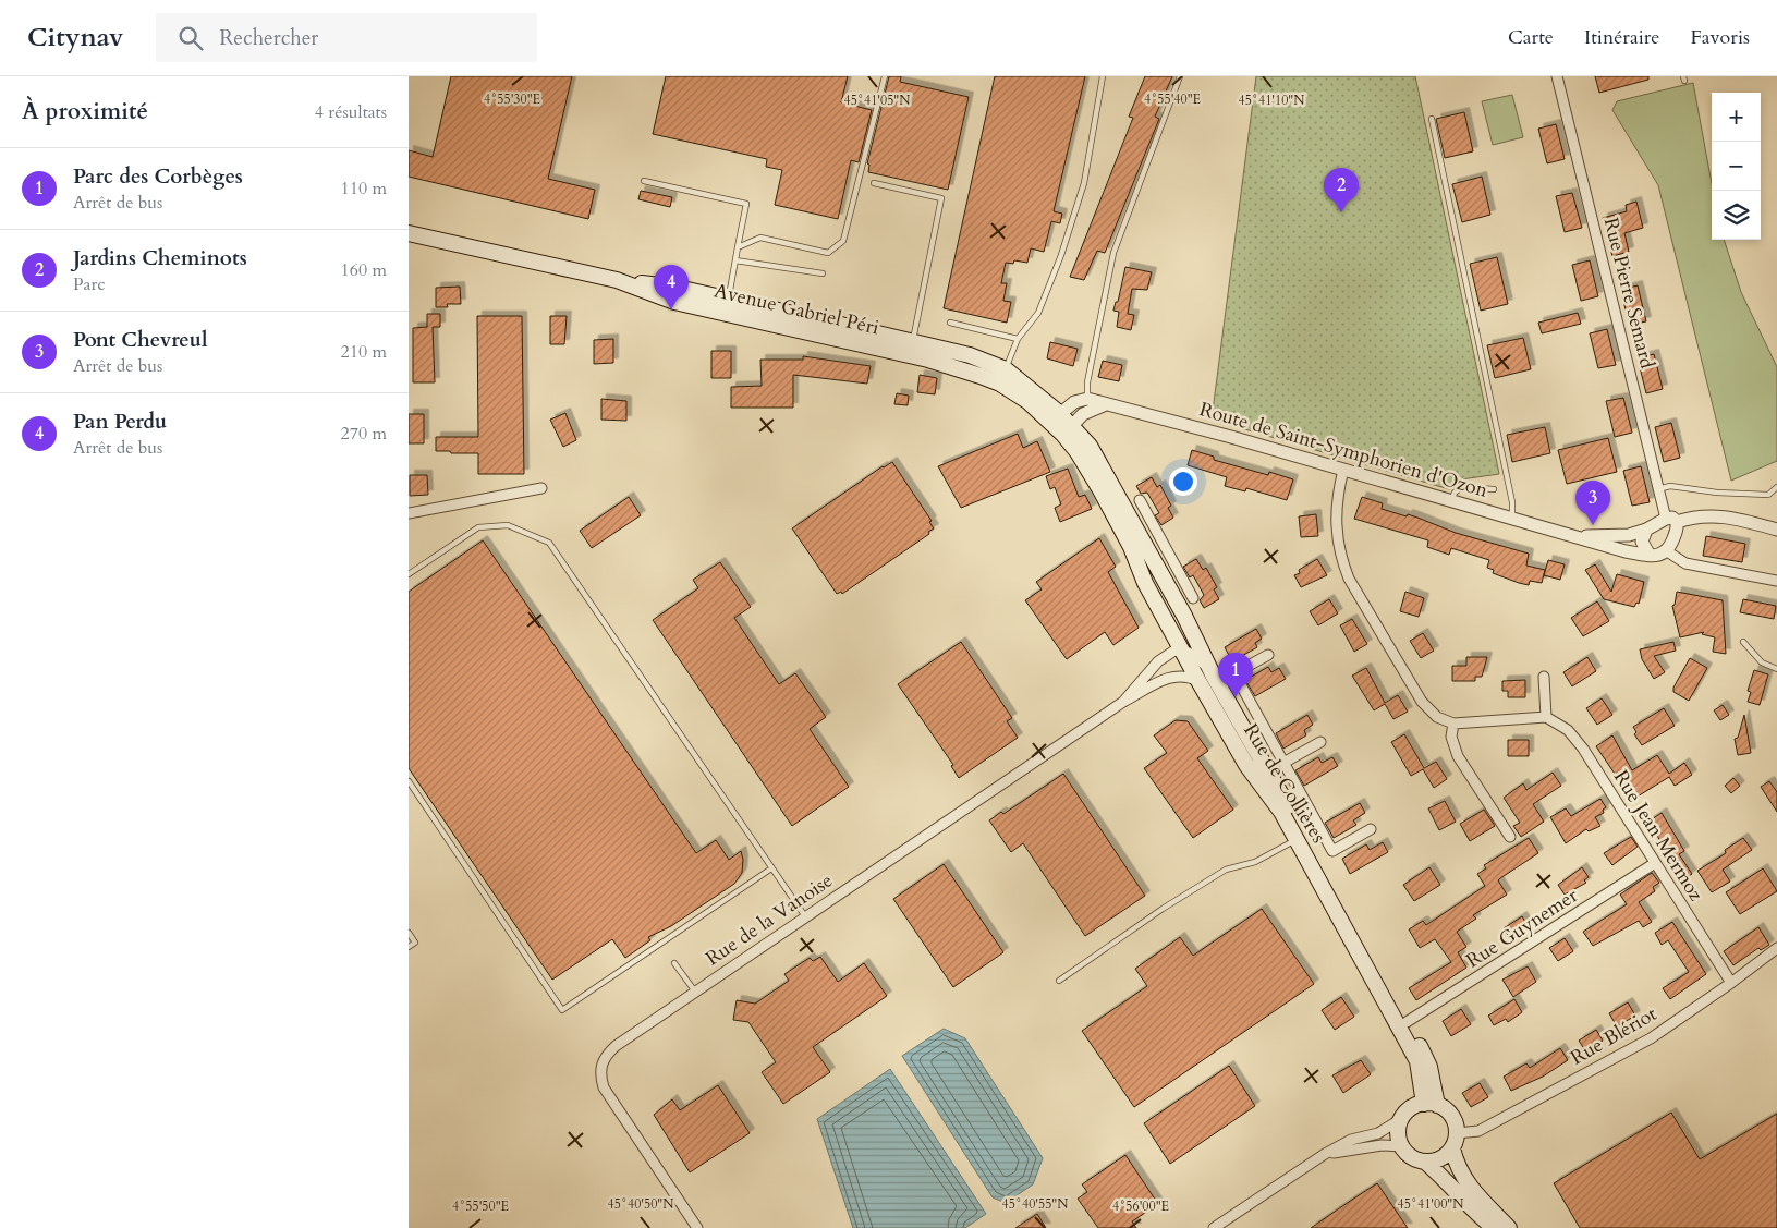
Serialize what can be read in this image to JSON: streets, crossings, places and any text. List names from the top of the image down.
{
  "streets": {
    "main road": ["Avenue Gabriel Péri", "Rue de Collières"],
    "street": [
      "Rue Pierre Semard",
      "Route de Saint-Symphorien d'Ozon",
      "Rue Jean Mermoz",
      "Rue de la Vanoise",
      "Rue Guynemer",
      "Rue Blériot"
    ]
  },
  "crossings": [
    ["Rue de Collières", "Rue de la Vanoise"],
    ["Rue de Collières", "Rue Guynemer"],
    ["Rue de Collières", "Rue Blériot"],
    ["Rue Jean Mermoz", "Rue Guynemer"],
    ["Rue Jean Mermoz", "Rue Blériot"]
  ],
  "page": {
    "header": "Citynav",
    "search": "Rechercher",
    "nav": ["Carte", "Itinéraire", "Favoris"],
    "heading": ["À proximité", "4 résultats"],
    "map_buttons": ["+", "−"],
    "list": [
      {
        "mark": "1",
        "name": "Parc des Corbèges",
        "note": "Arrêt de bus",
        "value": "110 m"
      },
      {
        "mark": "2",
        "name": "Jardins Cheminots",
        "note": "Parc",
        "value": "160 m"
      },
      {
        "mark": "3",
        "name": "Pont Chevreul",
        "note": "Arrêt de bus",
        "value": "210 m"
      },
      {
        "mark": "4",
        "name": "Pan Perdu",
        "note": "Arrêt de bus",
        "value": "270 m"
      }
    ],
    "pins": [
      "2",
      "4",
      "3",
      "1"
    ]
  },
  "coordinates": [
    "4°55'30\"E",
    "4°55'40\"E",
    "45°41'05\"N",
    "45°41'10\"N",
    "45°40'50\"N",
    "45°40'55\"N",
    "45°41'00\"N",
    "4°55'50\"E",
    "4°56'00\"E"
  ]
}
